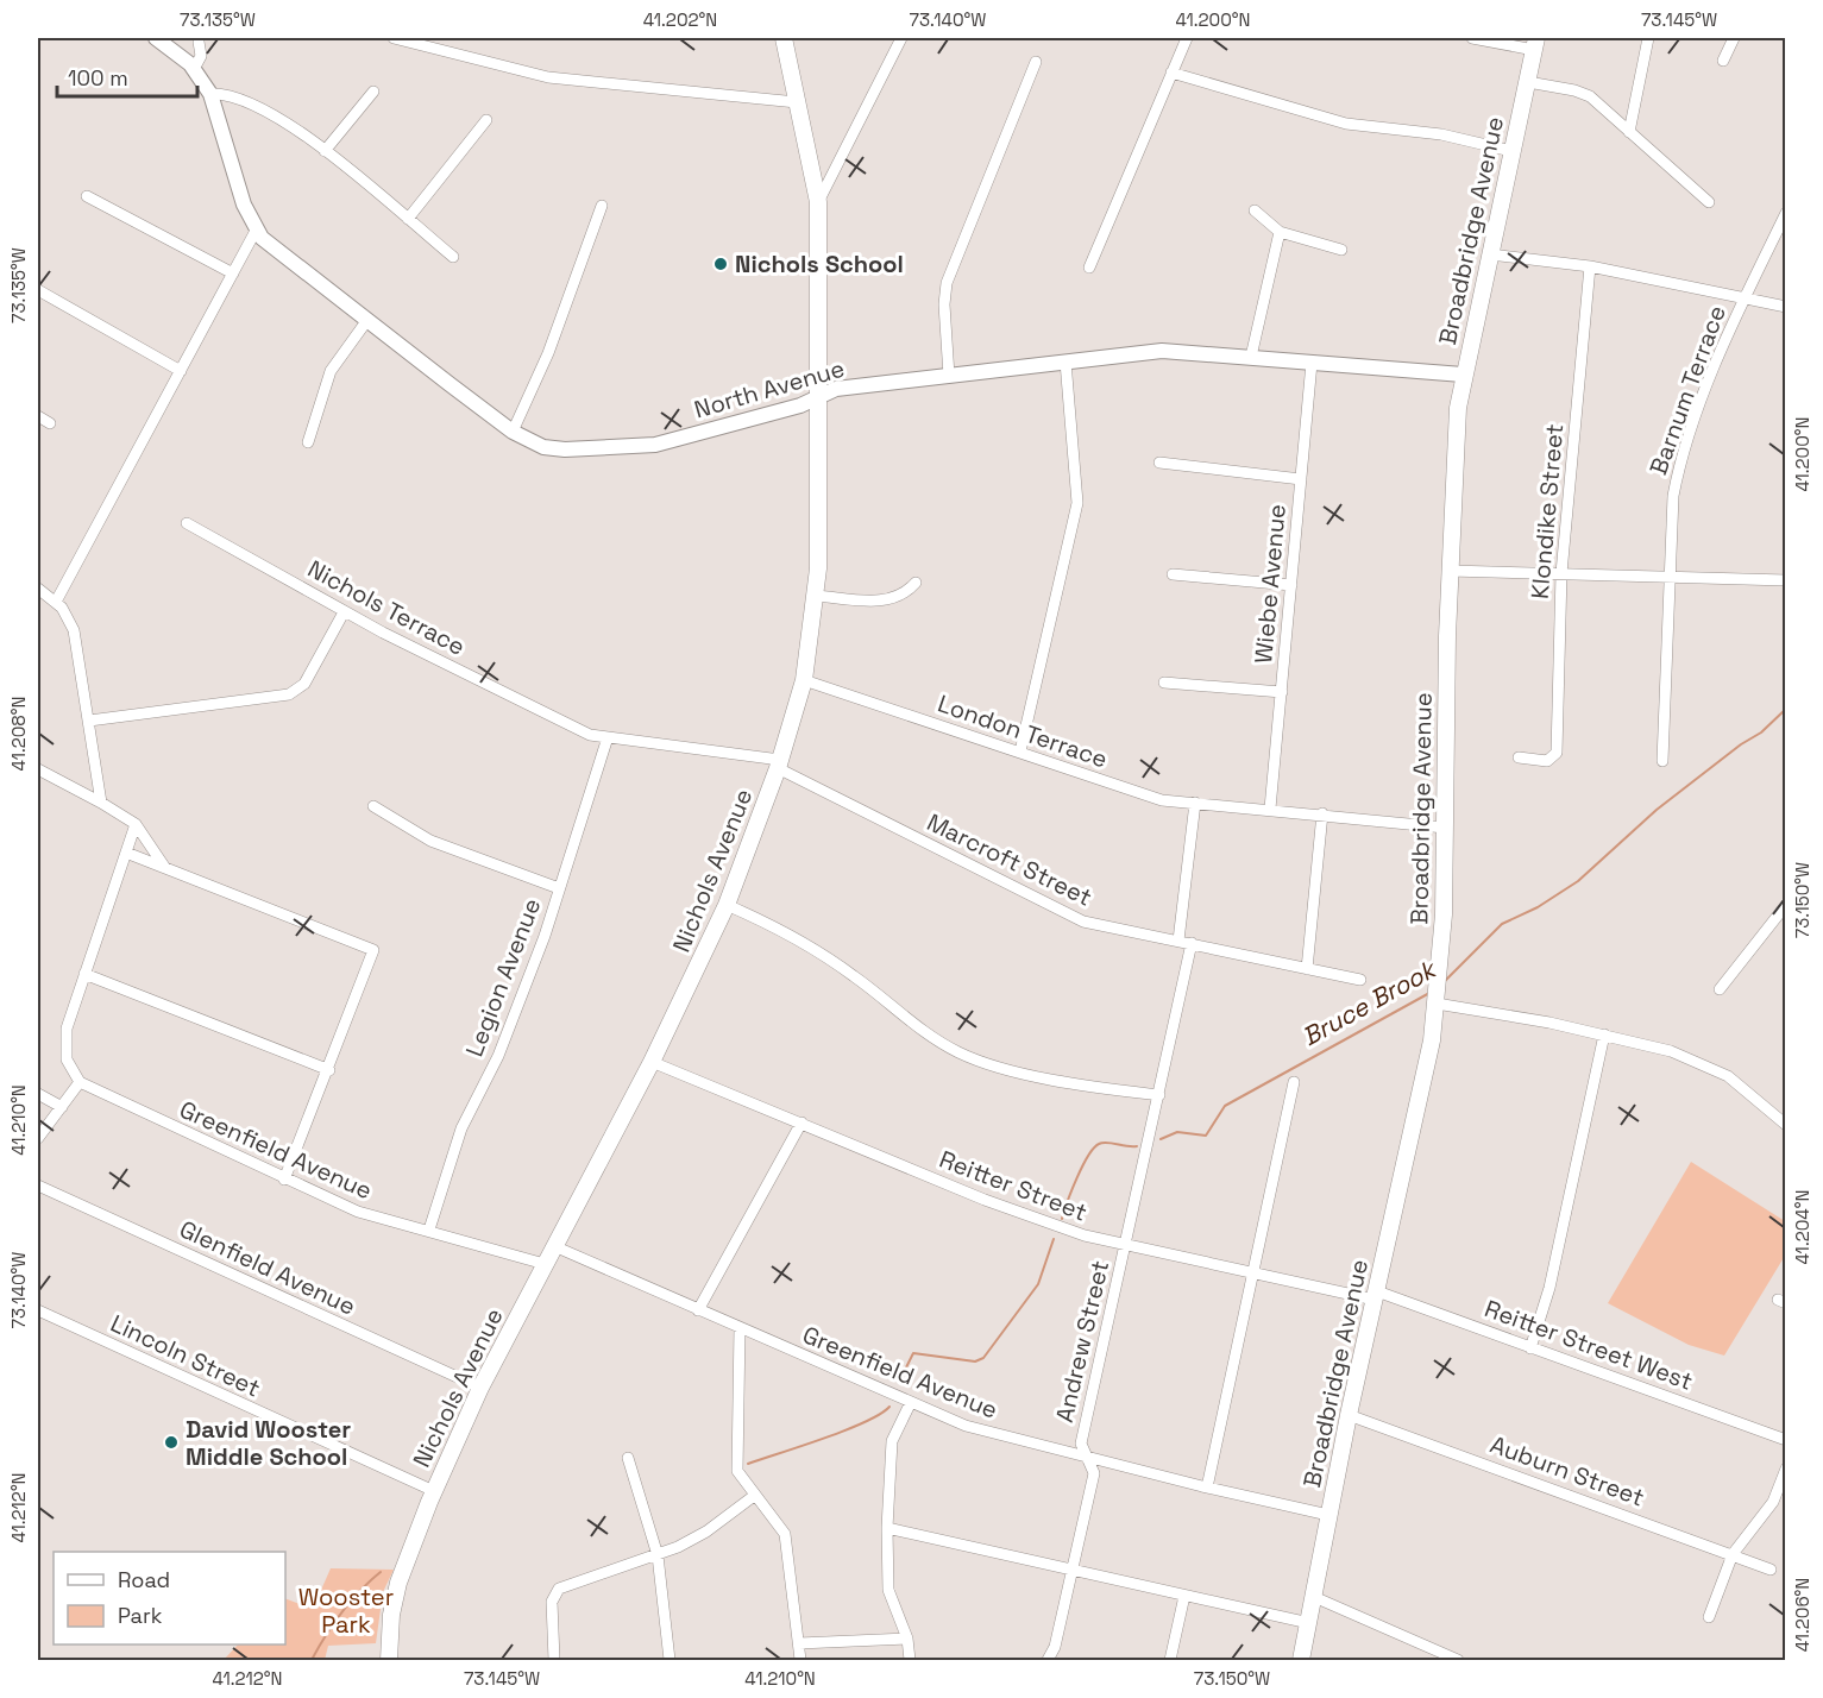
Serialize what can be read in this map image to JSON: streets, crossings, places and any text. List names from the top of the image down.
{
  "streets": {
    "main road": ["Broadbridge Avenue", "Nichols Avenue"],
    "street": [
      "North Avenue",
      "Barnum Terrace",
      "Klondike Street",
      "Wiebe Avenue",
      "Nichols Terrace",
      "London Terrace",
      "Marcroft Street",
      "Legion Avenue",
      "Greenfield Avenue",
      "Reitter Street",
      "Glenfield Avenue",
      "Andrew Street",
      "Reitter Street West",
      "Lincoln Street",
      "Auburn Street"
    ]
  },
  "crossings": [
    ["Broadbridge Avenue", "North Avenue"],
    ["Broadbridge Avenue", "London Terrace"],
    ["Broadbridge Avenue", "Greenfield Avenue"],
    ["Broadbridge Avenue", "Reitter Street"],
    ["Broadbridge Avenue", "Reitter Street West"],
    ["Broadbridge Avenue", "Auburn Street"],
    ["North Avenue", "Wiebe Avenue"],
    ["North Avenue", "Nichols Avenue"],
    ["Wiebe Avenue", "London Terrace"],
    ["Nichols Terrace", "Marcroft Street"],
    ["Nichols Terrace", "Nichols Avenue"],
    ["Nichols Terrace", "Legion Avenue"],
    ["London Terrace", "Nichols Avenue"],
    ["Marcroft Street", "Nichols Avenue"],
    ["Marcroft Street", "Andrew Street"],
    ["Nichols Avenue", "Greenfield Avenue"],
    ["Nichols Avenue", "Reitter Street"],
    ["Nichols Avenue", "Glenfield Avenue"],
    ["Nichols Avenue", "Lincoln Street"],
    ["Legion Avenue", "Greenfield Avenue"],
    ["Greenfield Avenue", "Andrew Street"],
    ["Reitter Street", "Andrew Street"],
    ["Reitter Street", "Reitter Street West"]
  ],
  "water": ["Bruce Brook"],
  "parks": ["Wooster Park"],
  "places": ["Nichols School", "David Wooster Middle School"],
  "legend": ["Road", "Park"],
  "scale_bar": "100 m",
  "coordinates": [
    "73.135°W",
    "41.202°N",
    "73.140°W",
    "41.200°N",
    "73.145°W",
    "41.208°N",
    "73.150°W",
    "41.210°N",
    "41.204°N",
    "41.212°N",
    "41.206°N"
  ]
}
